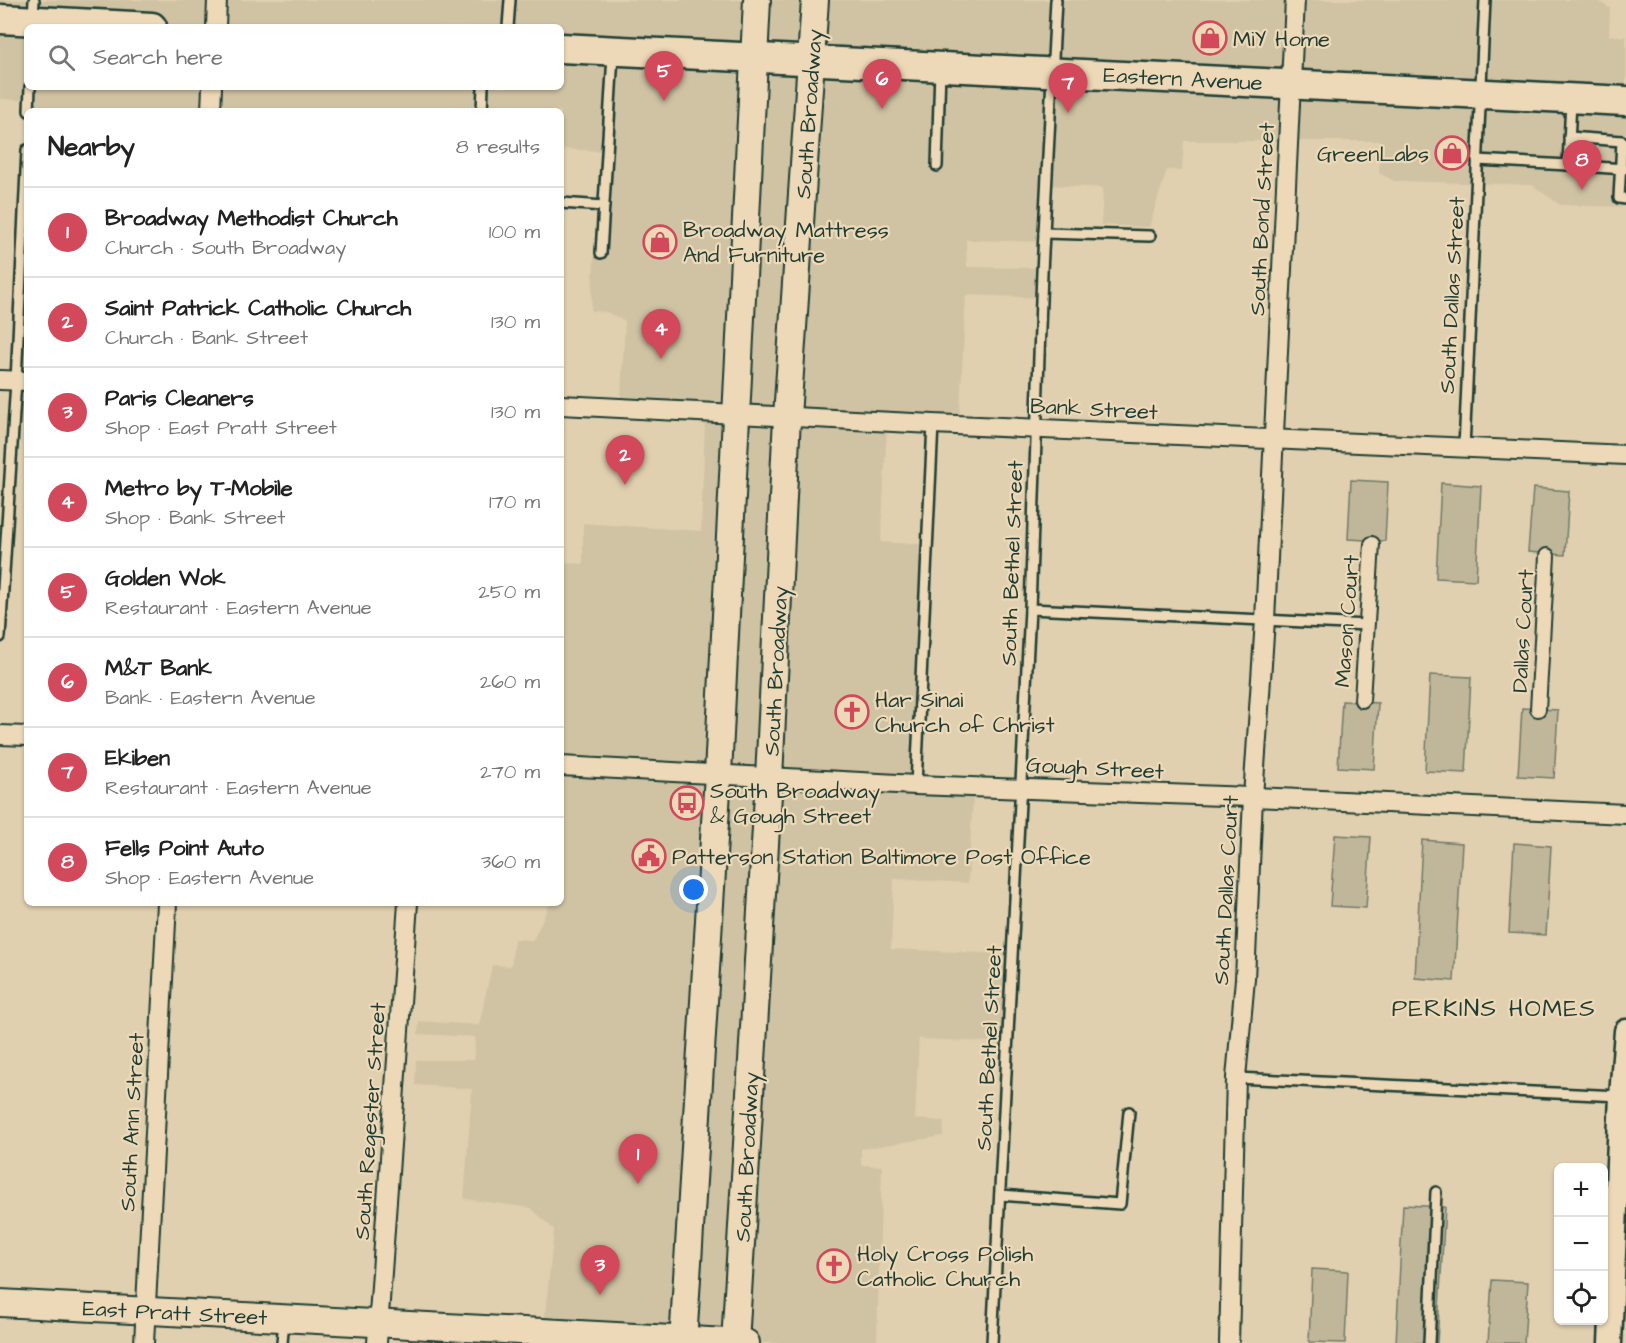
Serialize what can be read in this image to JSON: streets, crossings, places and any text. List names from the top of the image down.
{
  "streets": {
    "main road": ["Eastern Avenue", "South Broadway", "East Pratt Street"],
    "street": [
      "South Bond Street",
      "Bank Street",
      "Mason Court",
      "Dallas Court",
      "Gough Street",
      "South Dallas Court",
      "South Regester Street",
      "South Ann Street"
    ],
    "lane": ["South Dallas Street", "South Bethel Street"]
  },
  "crossings": [
    ["Eastern Avenue", "South Broadway"],
    ["Eastern Avenue", "South Bond Street"],
    ["Eastern Avenue", "South Dallas Street"],
    ["Eastern Avenue", "South Bethel Street"],
    ["South Broadway", "Bank Street"],
    ["South Broadway", "Gough Street"],
    ["South Broadway", "East Pratt Street"],
    ["South Bond Street", "Bank Street"],
    ["South Bond Street", "South Dallas Court"],
    ["South Dallas Street", "Bank Street"],
    ["Bank Street", "South Bethel Street"],
    ["Bank Street", "South Dallas Court"],
    ["South Bethel Street", "Gough Street"],
    ["Gough Street", "South Dallas Court"],
    ["South Regester Street", "East Pratt Street"],
    ["South Ann Street", "East Pratt Street"]
  ],
  "districts": ["PERKINS HOMES"],
  "places": {
    "shop": ["MiY Home", "GreenLabs", "Broadway Mattress And Furniture"],
    "church": ["Har Sinai Church of Christ", "Holy Cross Polish Catholic Church"],
    "bus stop": ["South Broadway & Gough Street"],
    "public building": ["Patterson Station Baltimore Post Office"]
  },
  "page": {
    "search": "Search here",
    "pins": [
      "5",
      "6",
      "7",
      "8",
      "4",
      "2",
      "1",
      "3"
    ],
    "heading": ["Nearby", "8 results"],
    "list": [
      {
        "mark": "1",
        "name": "Broadway Methodist Church",
        "note": "Church · South Broadway",
        "value": "100 m"
      },
      {
        "mark": "2",
        "name": "Saint Patrick Catholic Church",
        "note": "Church · Bank Street",
        "value": "130 m"
      },
      {
        "mark": "3",
        "name": "Paris Cleaners",
        "note": "Shop · East Pratt Street",
        "value": "130 m"
      },
      {
        "mark": "4",
        "name": "Metro by T-Mobile",
        "note": "Shop · Bank Street",
        "value": "170 m"
      },
      {
        "mark": "5",
        "name": "Golden Wok",
        "note": "Restaurant · Eastern Avenue",
        "value": "250 m"
      },
      {
        "mark": "6",
        "name": "M&T Bank",
        "note": "Bank · Eastern Avenue",
        "value": "260 m"
      },
      {
        "mark": "7",
        "name": "Ekiben",
        "note": "Restaurant · Eastern Avenue",
        "value": "270 m"
      },
      {
        "mark": "8",
        "name": "Fells Point Auto",
        "note": "Shop · Eastern Avenue",
        "value": "360 m"
      }
    ],
    "map_buttons": ["+", "−"]
  }
}
